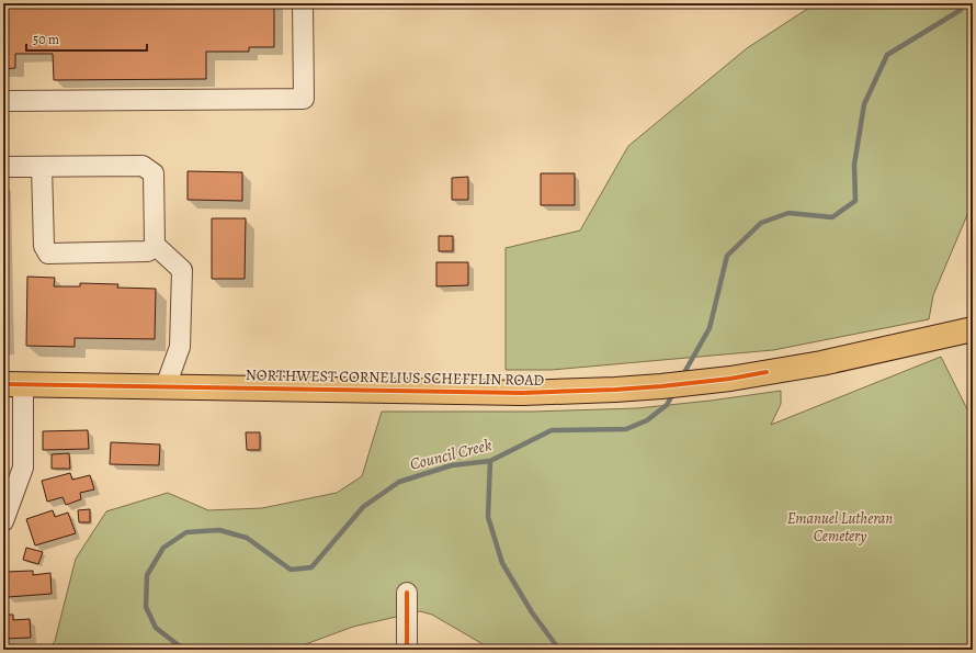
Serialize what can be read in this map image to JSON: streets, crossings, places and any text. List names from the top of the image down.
{
  "streets": {
    "main road": ["NORTHWEST CORNELIUS SCHEFFLIN ROAD"]
  },
  "water": ["Council Creek"],
  "parks": ["Emanuel Lutheran Cemetery"],
  "scale_bar": "50 m"
}
